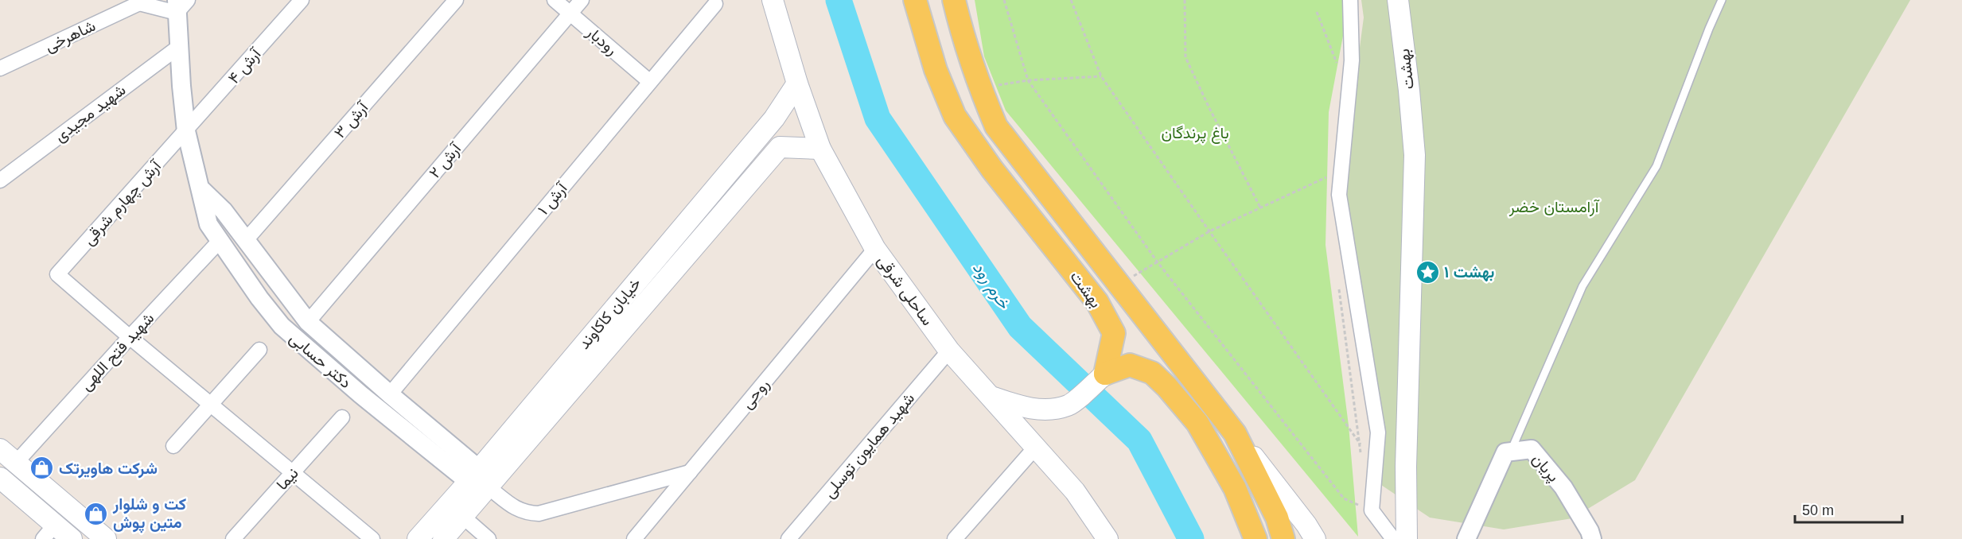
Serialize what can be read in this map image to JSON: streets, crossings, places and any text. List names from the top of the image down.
{
  "streets": {
    "main road": ["بهشت", "ساحلی شرقی", "خیابان کاکاوند"],
    "street": [
      "شاهرخی",
      "رودبار",
      "آرش ۴",
      "شهید مجیدی",
      "آرش ۳",
      "آرش ۲",
      "آرش ۱",
      "آرش چهارم شرقی",
      "شهید فتح اللهی",
      "دکتر حسابی",
      "روحی",
      "شهید همایون توسلی",
      "پریان",
      "نیما"
    ]
  },
  "crossings": [
    ["رودبار", "آرش ۲"],
    ["رودبار", "آرش ۱"],
    ["آرش ۴", "آرش چهارم شرقی"],
    ["آرش ۴", "دکتر حسابی"],
    ["شهید مجیدی", "دکتر حسابی"],
    ["آرش ۳", "دکتر حسابی"],
    ["آرش ۲", "دکتر حسابی"],
    ["آرش ۱", "دکتر حسابی"],
    ["آرش چهارم شرقی", "شهید فتح اللهی"],
    ["آرش چهارم شرقی", "دکتر حسابی"],
    ["ساحلی شرقی", "خیابان کاکاوند"],
    ["ساحلی شرقی", "روحی"],
    ["ساحلی شرقی", "شهید همایون توسلی"],
    ["خیابان کاکاوند", "دکتر حسابی"],
    ["شهید فتح اللهی", "دکتر حسابی"],
    ["دکتر حسابی", "روحی"]
  ],
  "water": ["خرم رود"],
  "parks": ["باغ پرندگان", "آرامستان خضر"],
  "places": {
    "place": ["بهشت ۱"],
    "shop": ["شرکت هاویرتک", "کت و شلوار متین پوش"]
  },
  "scale_bar": "50 m"
}
